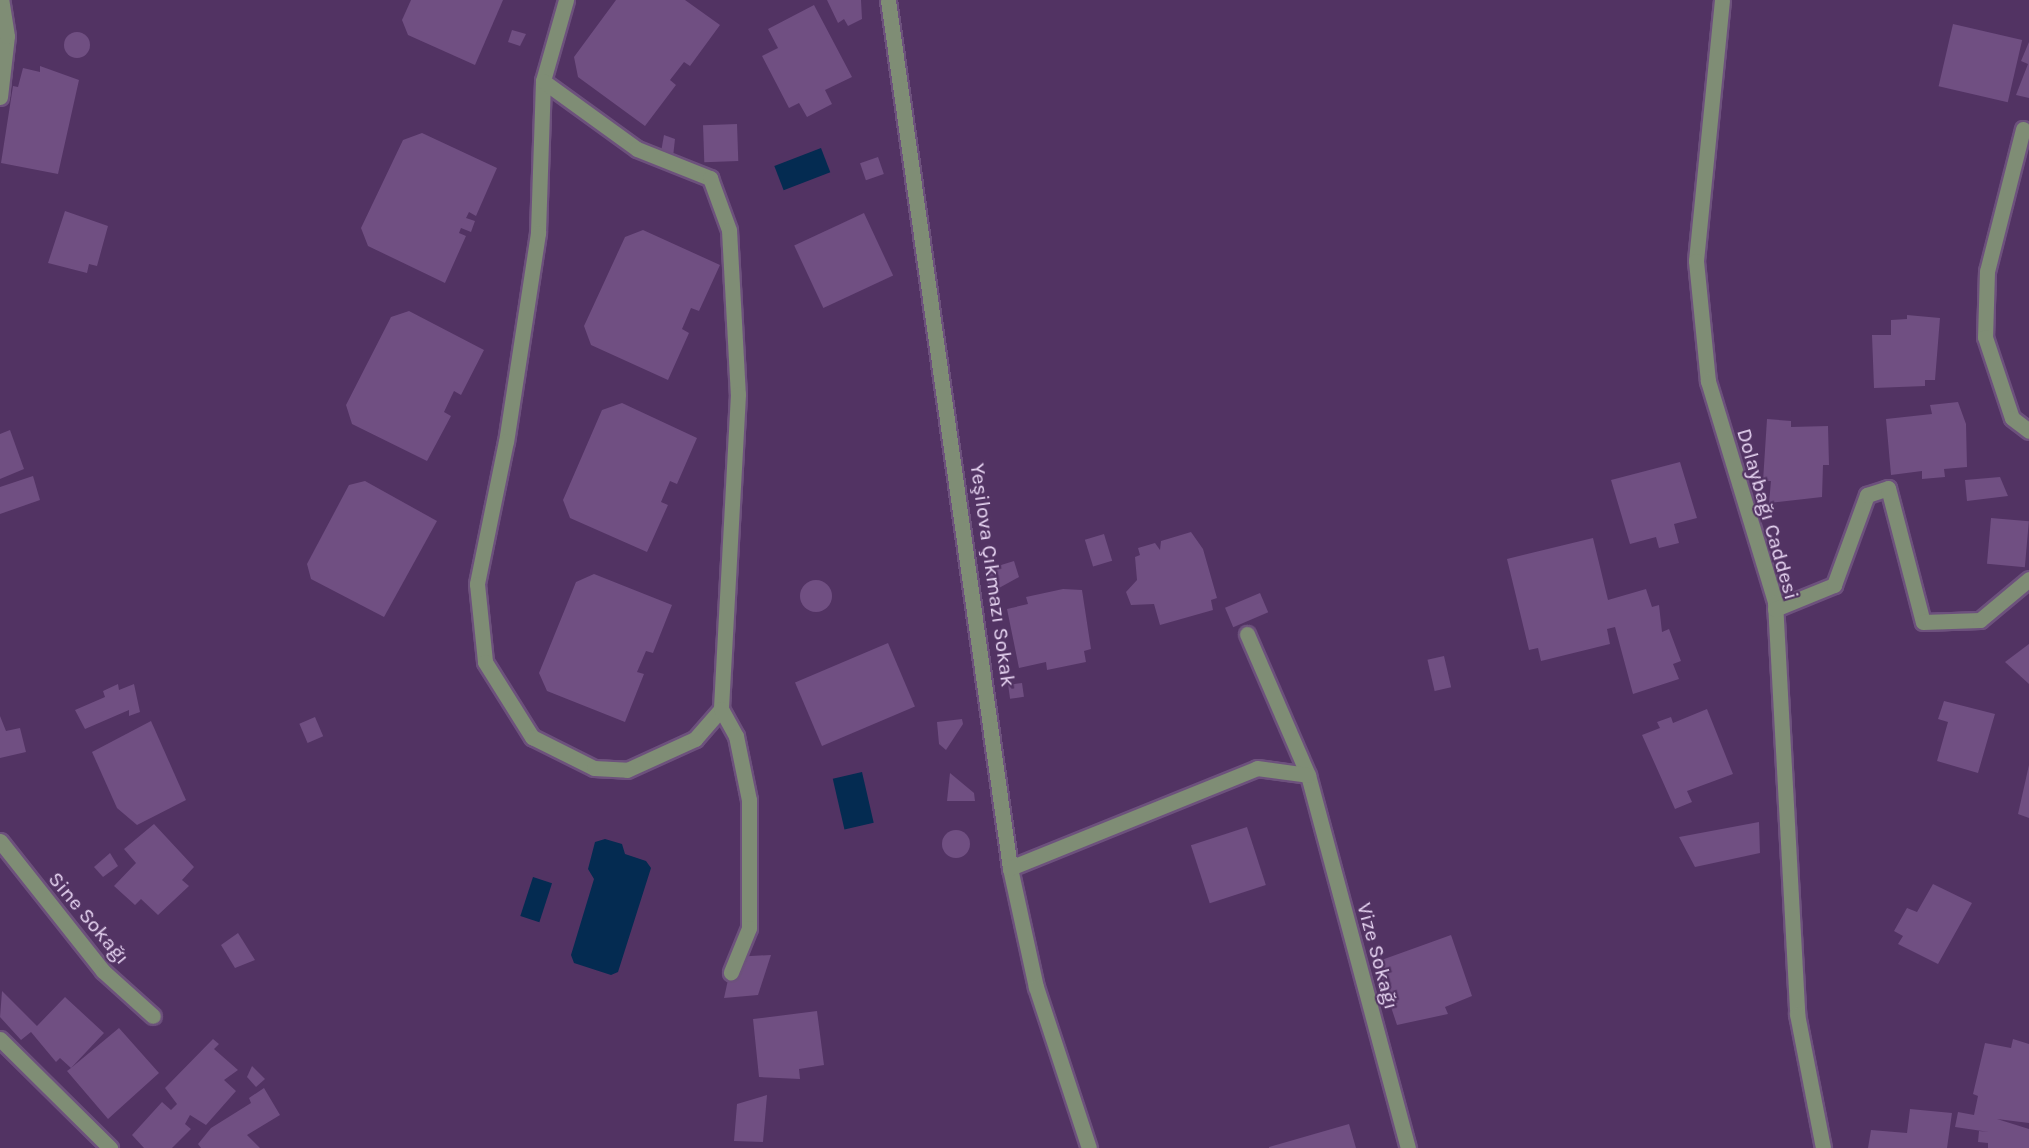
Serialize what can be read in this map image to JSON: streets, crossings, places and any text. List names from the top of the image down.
{
  "streets": {
    "street": [
      "Dolaybağı Caddesi",
      "Yeşilova Çıkmazı Sokak",
      "Sine Sokağı",
      "Vize Sokağı"
    ]
  }
}
